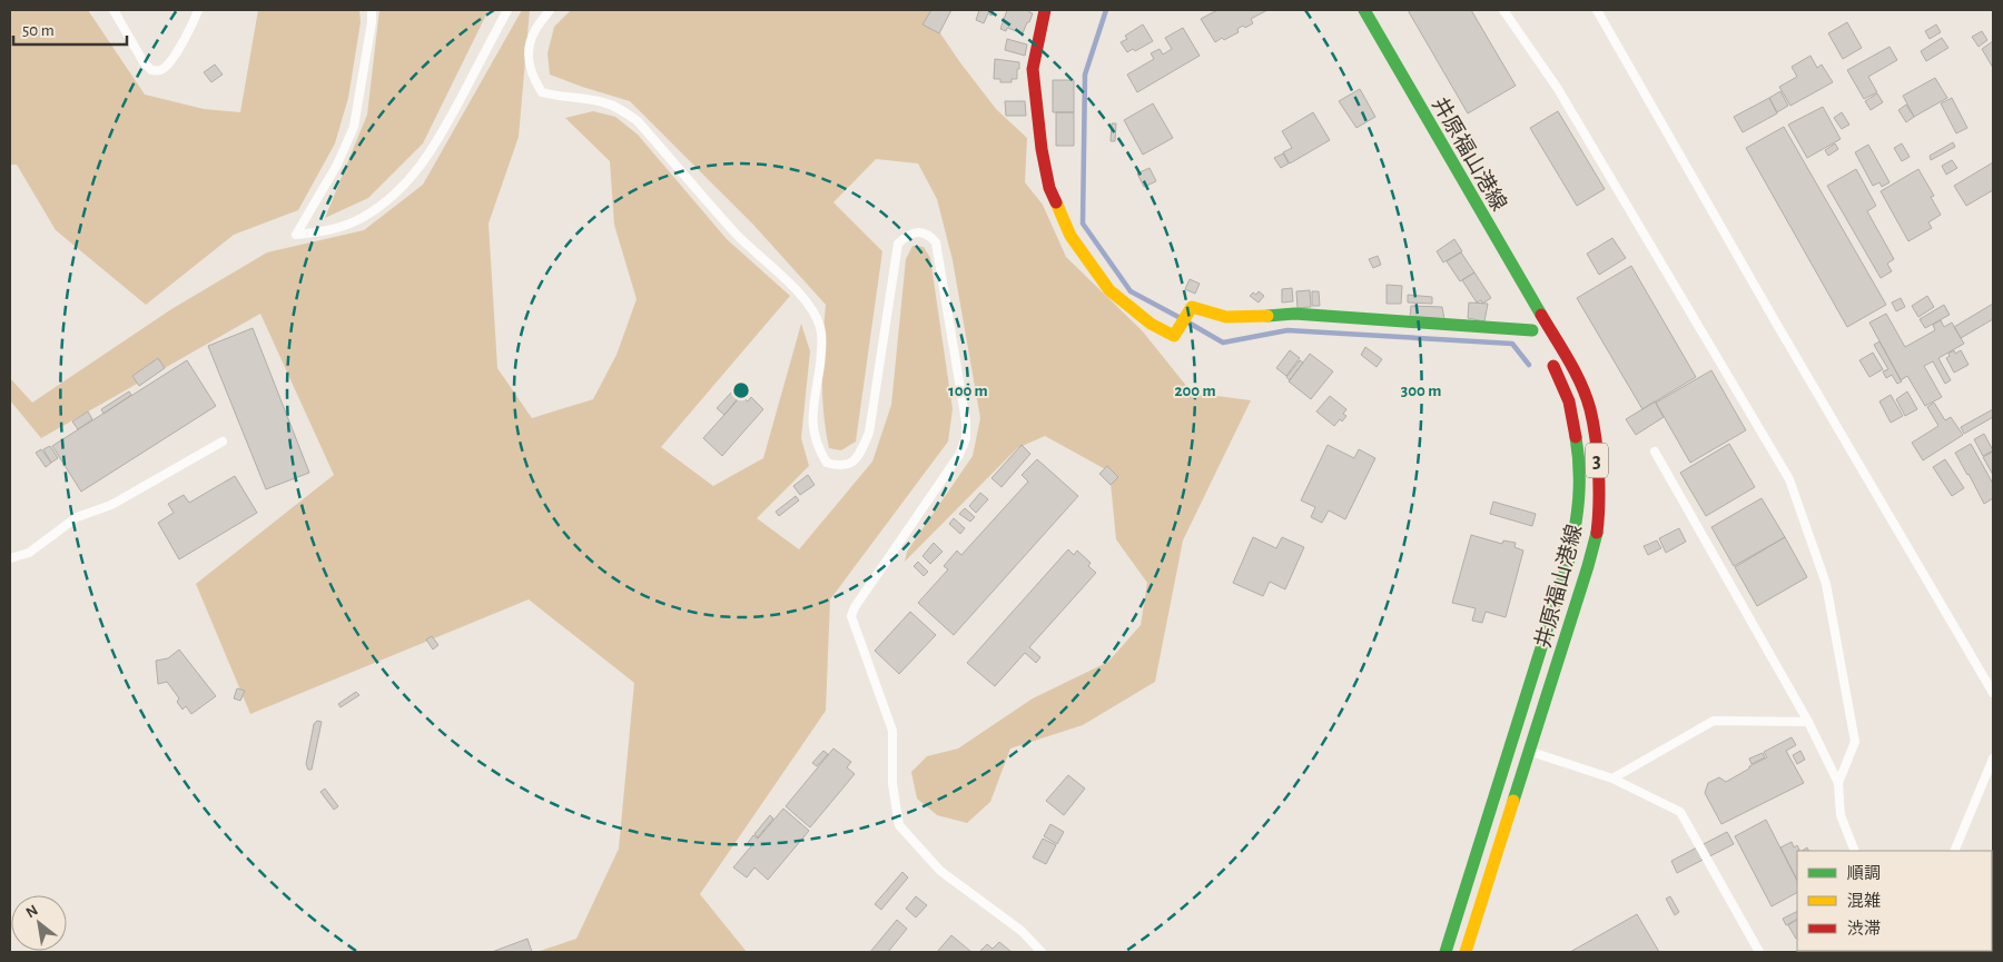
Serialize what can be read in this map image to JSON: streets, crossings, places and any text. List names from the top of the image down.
{
  "streets": {
    "main road": ["井原福山港線", "3"]
  },
  "legend": ["順調", "混雑", "渋滞"],
  "scale_bar": "50 m",
  "north": "top left",
  "rings": ["100 m", "200 m", "300 m"]
}
